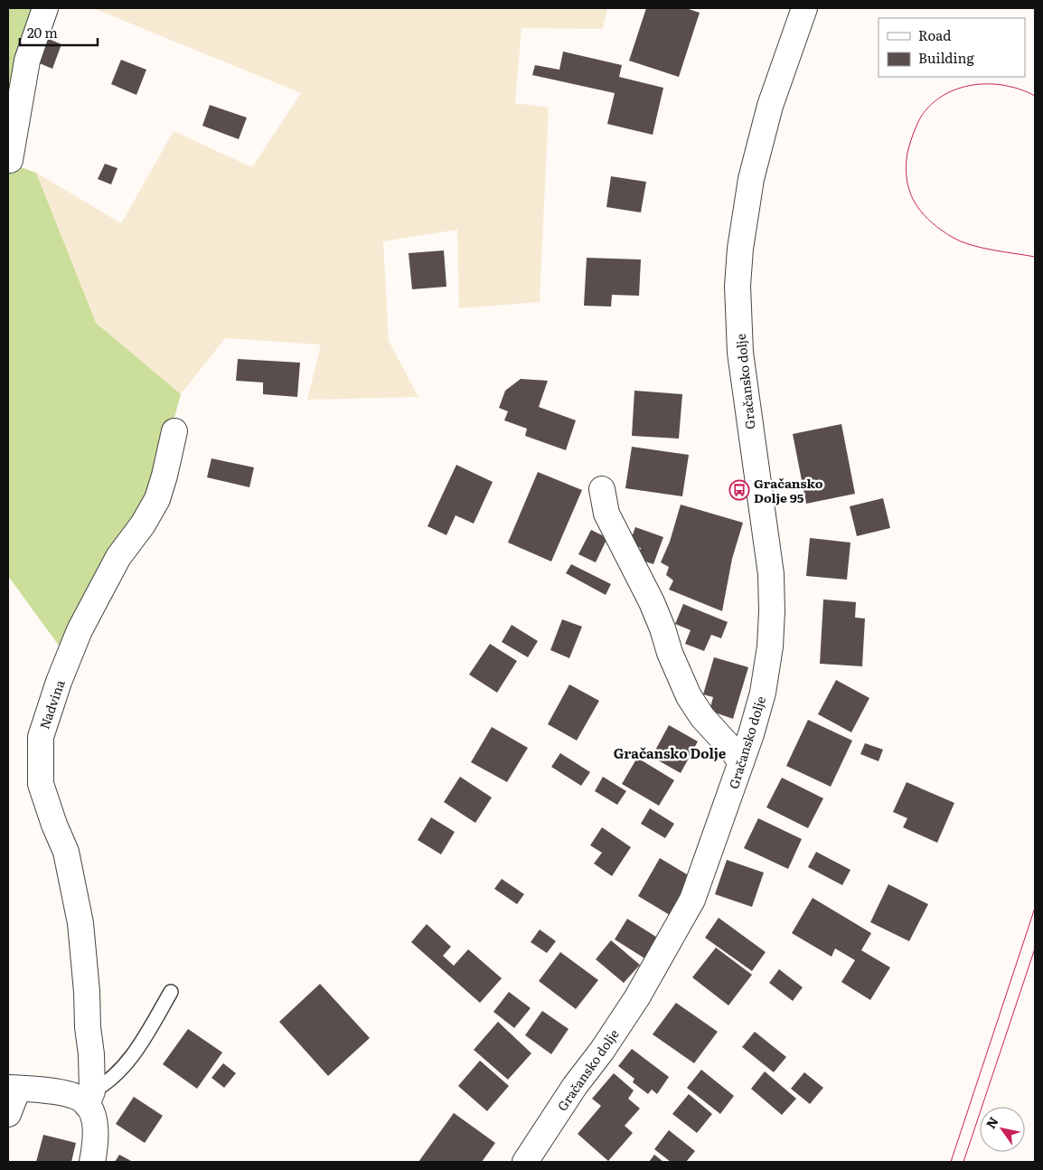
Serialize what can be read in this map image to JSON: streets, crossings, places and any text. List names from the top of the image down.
{
  "streets": {
    "street": ["Gračansko dolje", "Nadvina"]
  },
  "districts": ["Gračansko Dolje"],
  "places": {
    "bus stop": ["Gračansko Dolje 95"]
  },
  "legend": ["Road", "Building"],
  "scale_bar": "20 m",
  "north": "top left"
}
